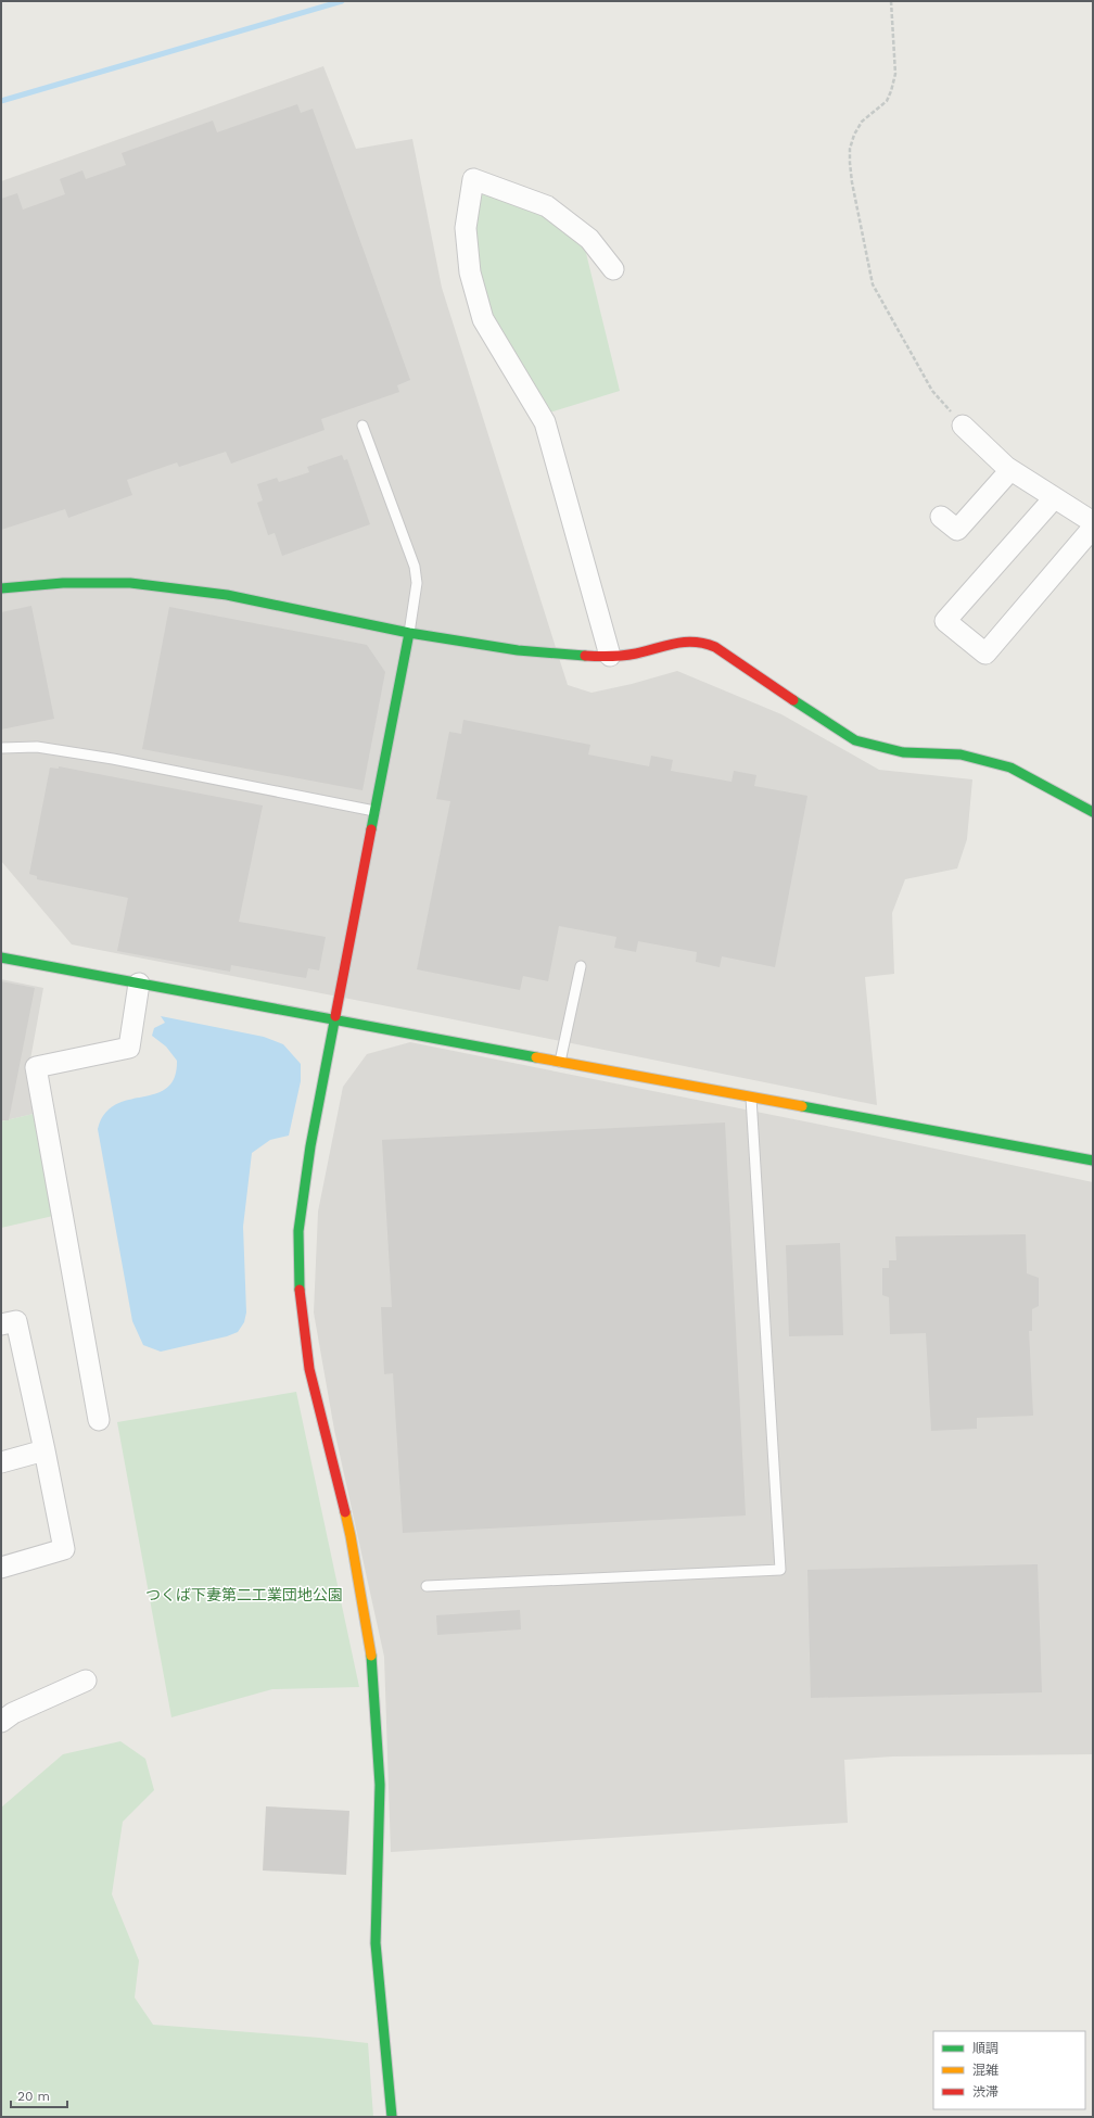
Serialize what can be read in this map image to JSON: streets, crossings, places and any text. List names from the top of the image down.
{
  "parks": ["つくば下妻第二工業団地公園"],
  "legend": ["順調", "混雑", "渋滞"],
  "scale_bar": "20 m"
}
